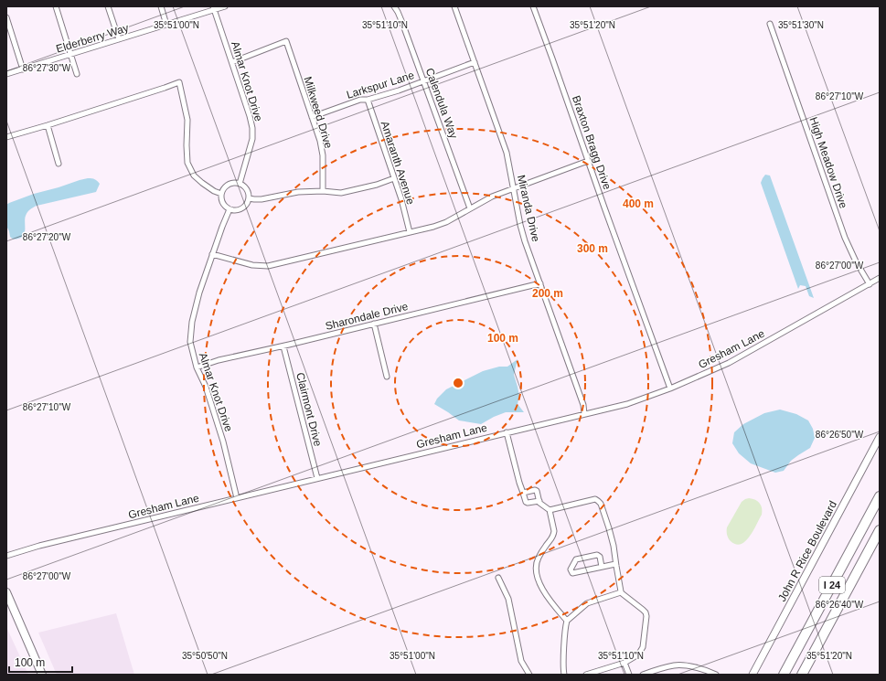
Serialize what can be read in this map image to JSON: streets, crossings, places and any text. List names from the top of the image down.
{
  "streets": {
    "highway": ["I 24"],
    "street": [
      "Elderberry Way",
      "Almar Knot Drive",
      "Larkspur Lane",
      "Calendula Way",
      "Milkweed Drive",
      "Braxton Bragg Drive",
      "Amaranth Avenue",
      "High Meadow Drive",
      "Miranda Drive",
      "Sharondale Drive",
      "Gresham Lane",
      "Clairmont Drive",
      "John R Rice Boulevard"
    ]
  },
  "crossings": [
    ["Elderberry Way", "Almar Knot Drive"],
    ["Almar Knot Drive", "Milkweed Drive"],
    ["Almar Knot Drive", "Sharondale Drive"],
    ["Almar Knot Drive", "Gresham Lane"],
    ["Larkspur Lane", "Calendula Way"],
    ["Larkspur Lane", "Milkweed Drive"],
    ["Larkspur Lane", "Amaranth Avenue"],
    ["Larkspur Lane", "Miranda Drive"],
    ["Braxton Bragg Drive", "Gresham Lane"],
    ["High Meadow Drive", "Gresham Lane"],
    ["Miranda Drive", "Sharondale Drive"],
    ["Miranda Drive", "Gresham Lane"],
    ["Sharondale Drive", "Clairmont Drive"],
    ["Gresham Lane", "Clairmont Drive"]
  ],
  "scale_bar": "100 m",
  "coordinates": [
    "35°51'00\"N",
    "35°51'10\"N",
    "35°51'20\"N",
    "35°51'30\"N",
    "86°27'30\"W",
    "86°27'10\"W",
    "86°27'20\"W",
    "86°27'00\"W",
    "86°26'50\"W",
    "86°26'40\"W",
    "35°50'50\"N"
  ],
  "rings": [
    "400 m",
    "300 m",
    "200 m",
    "100 m"
  ]
}
